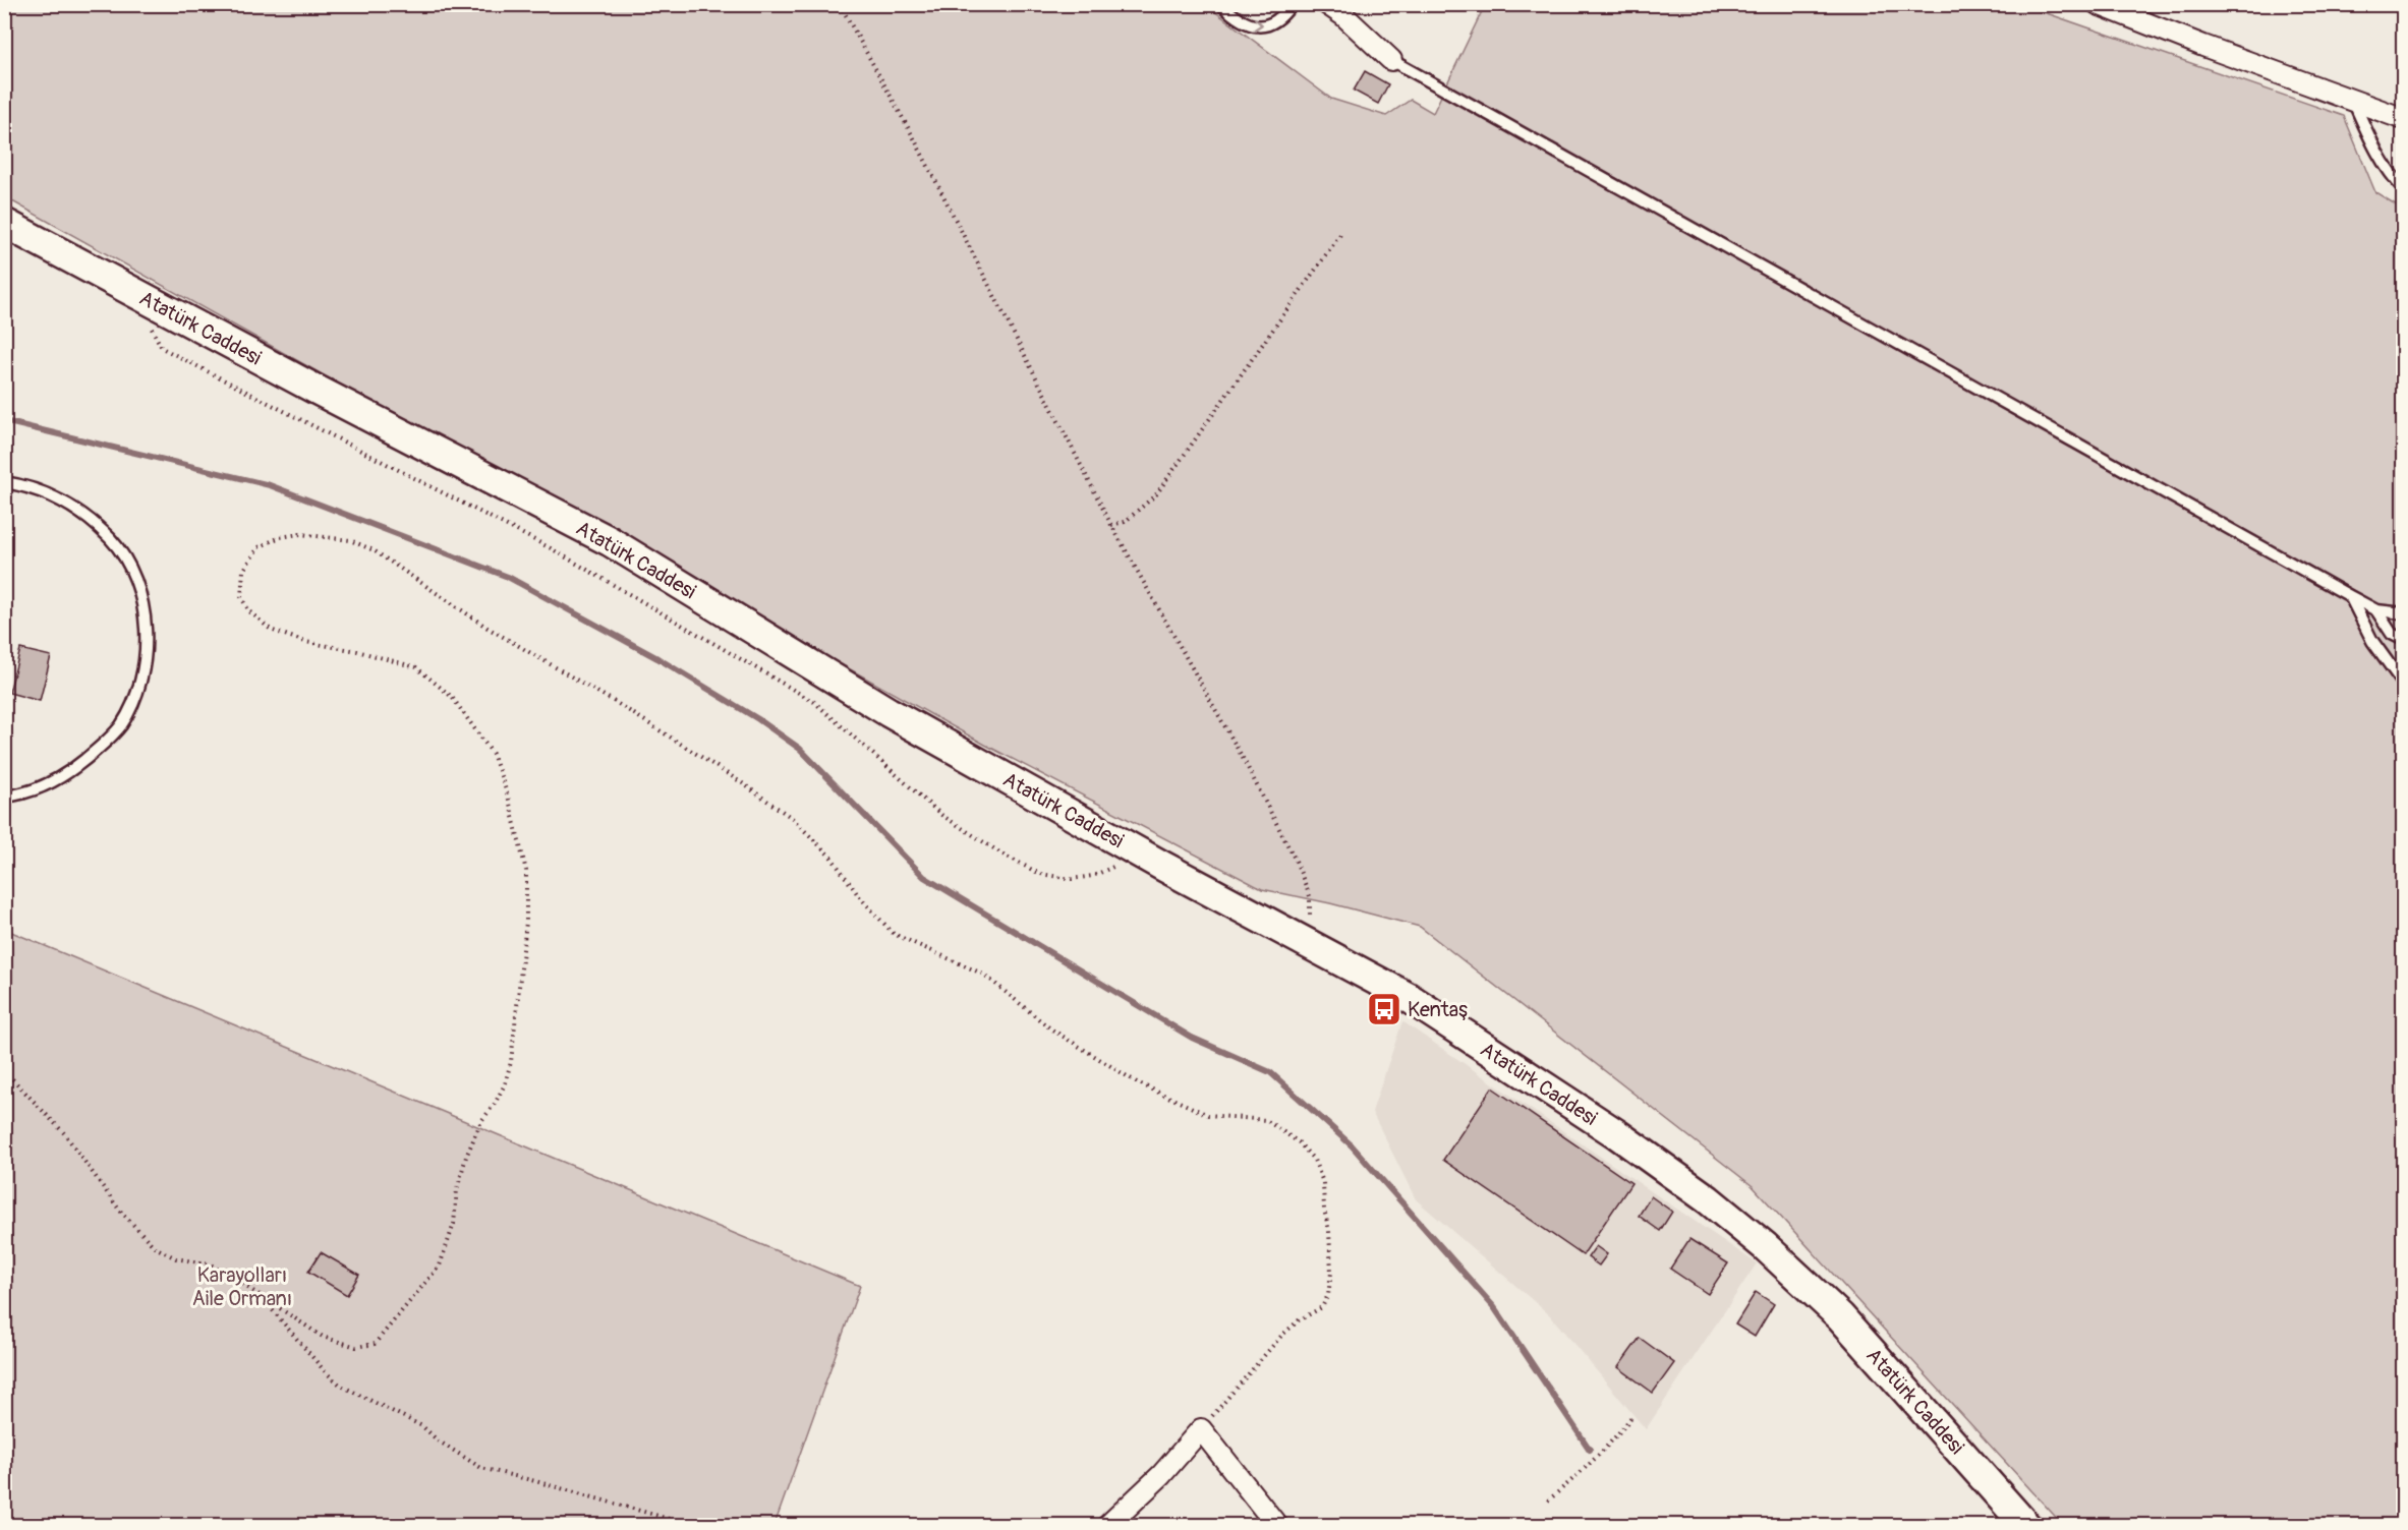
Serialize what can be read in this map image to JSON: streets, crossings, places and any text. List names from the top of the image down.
{
  "streets": {
    "street": ["Atatürk Caddesi"]
  },
  "parks": ["Karayolları Aile Ormanı"],
  "places": {
    "bus stop": ["Kentaş"]
  }
}
